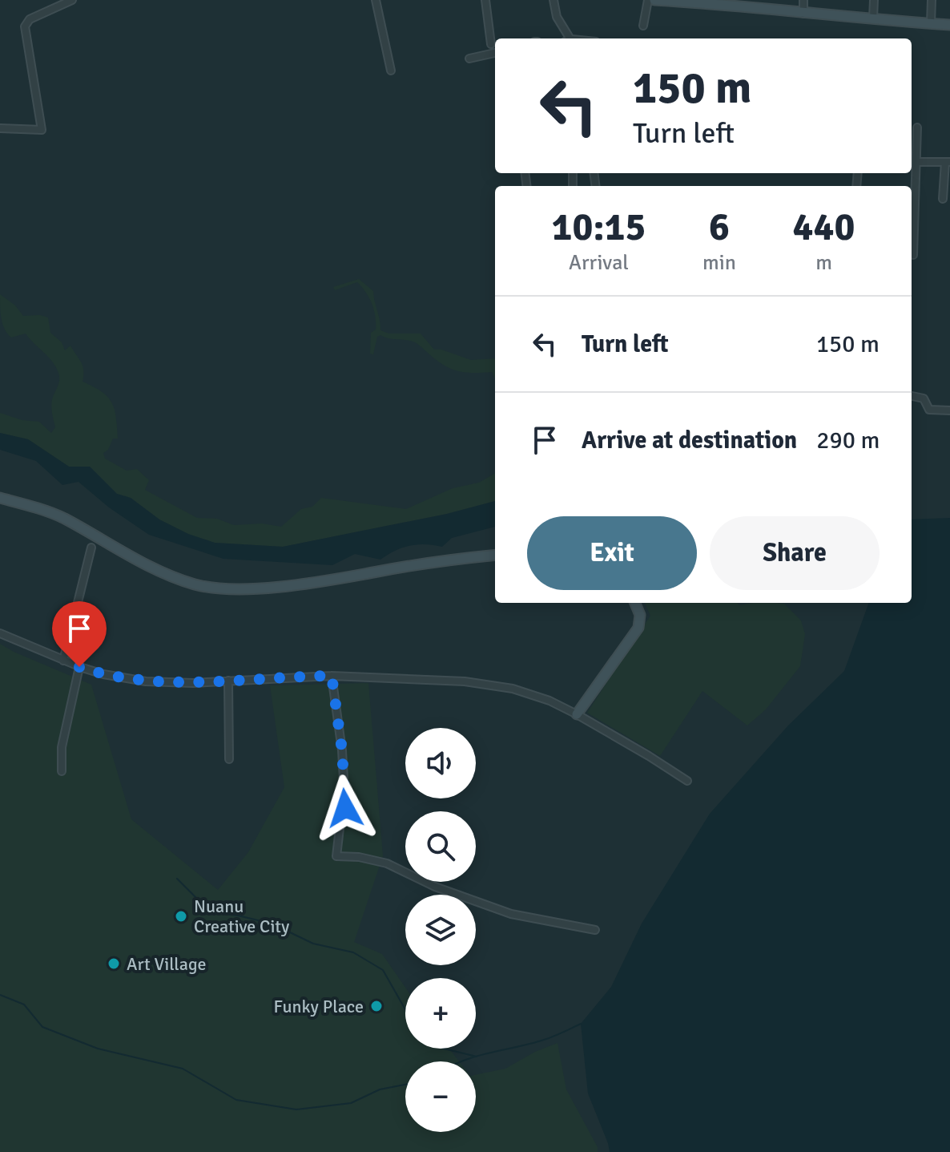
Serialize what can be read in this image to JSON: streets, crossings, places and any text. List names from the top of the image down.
{
  "places": ["Nuanu Creative City", "Art Village", "Funky Place"],
  "page": {
    "turn": ["150 m", "Turn left"],
    "eta": [
      "10:15",
      "Arrival",
      "6",
      "min",
      "440",
      "m"
    ],
    "list": [
      {
        "name": "Turn left",
        "value": "150 m"
      },
      {
        "name": "Arrive at destination",
        "value": "290 m"
      }
    ],
    "buttons": ["Exit", "Share"],
    "map_buttons": ["+", "−"]
  }
}
